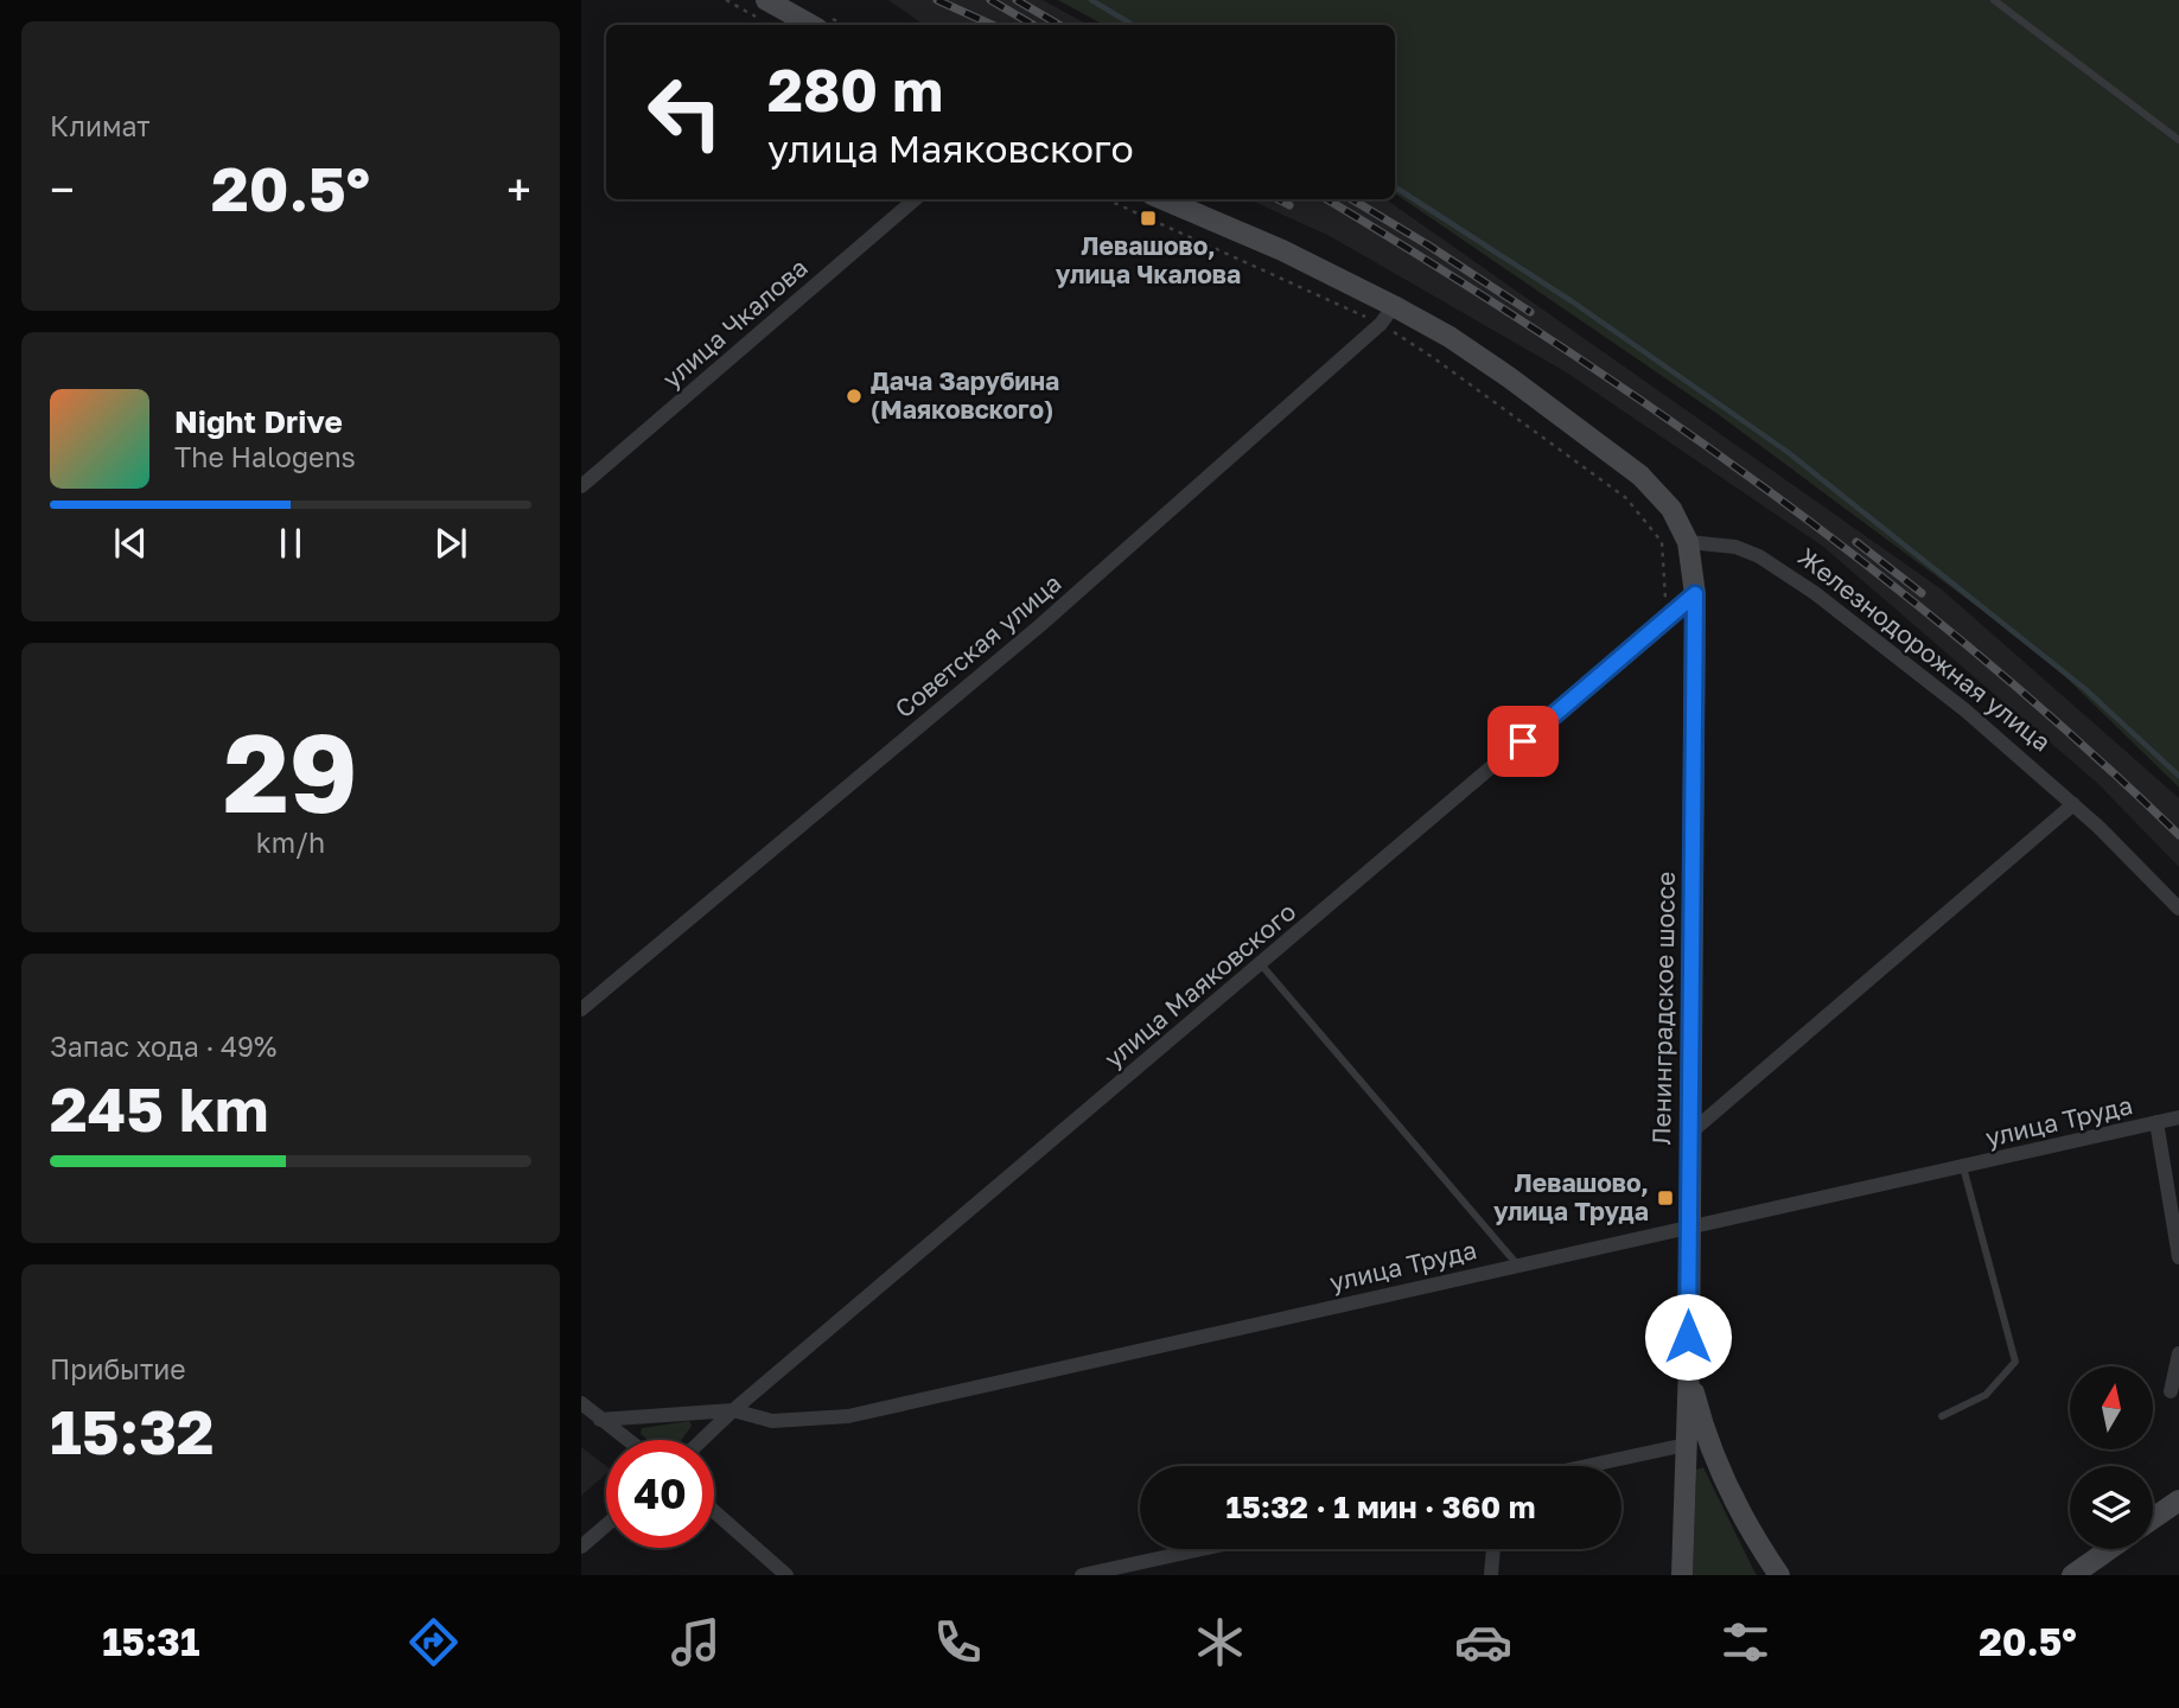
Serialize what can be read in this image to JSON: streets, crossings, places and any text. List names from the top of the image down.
{
  "streets": {
    "street": [
      "улица Чкалова",
      "Советская улица",
      "Железнодорожная улица",
      "улица Маяковского",
      "Ленинградское шоссе",
      "улица Труда"
    ]
  },
  "crossings": [
    ["Железнодорожная улица", "Ленинградское шоссе"],
    ["улица Маяковского", "Ленинградское шоссе"],
    ["улица Маяковского", "улица Труда"],
    ["Ленинградское шоссе", "улица Труда"]
  ],
  "places": {
    "transit": ["Левашово, улица Чкалова", "Левашово, улица Труда"],
    "other": ["Дача Зарубина (Маяковского)"]
  },
  "north": "top",
  "page": {
    "tile": [
      "Климат",
      ["29", "km/h"],
      ["Запас хода · 49%", "245 km"],
      ["Прибытие", "15:32"]
    ],
    "turn": ["280 m", "улица Маяковского"],
    "heat": ["−", "20.5°", "+"],
    "song": ["Night Drive", "The Halogens"],
    "limit": "40",
    "trip": "15:32 · 1 мин · 360 m",
    "tabs": ["15:31", "20.5°"]
  }
}
